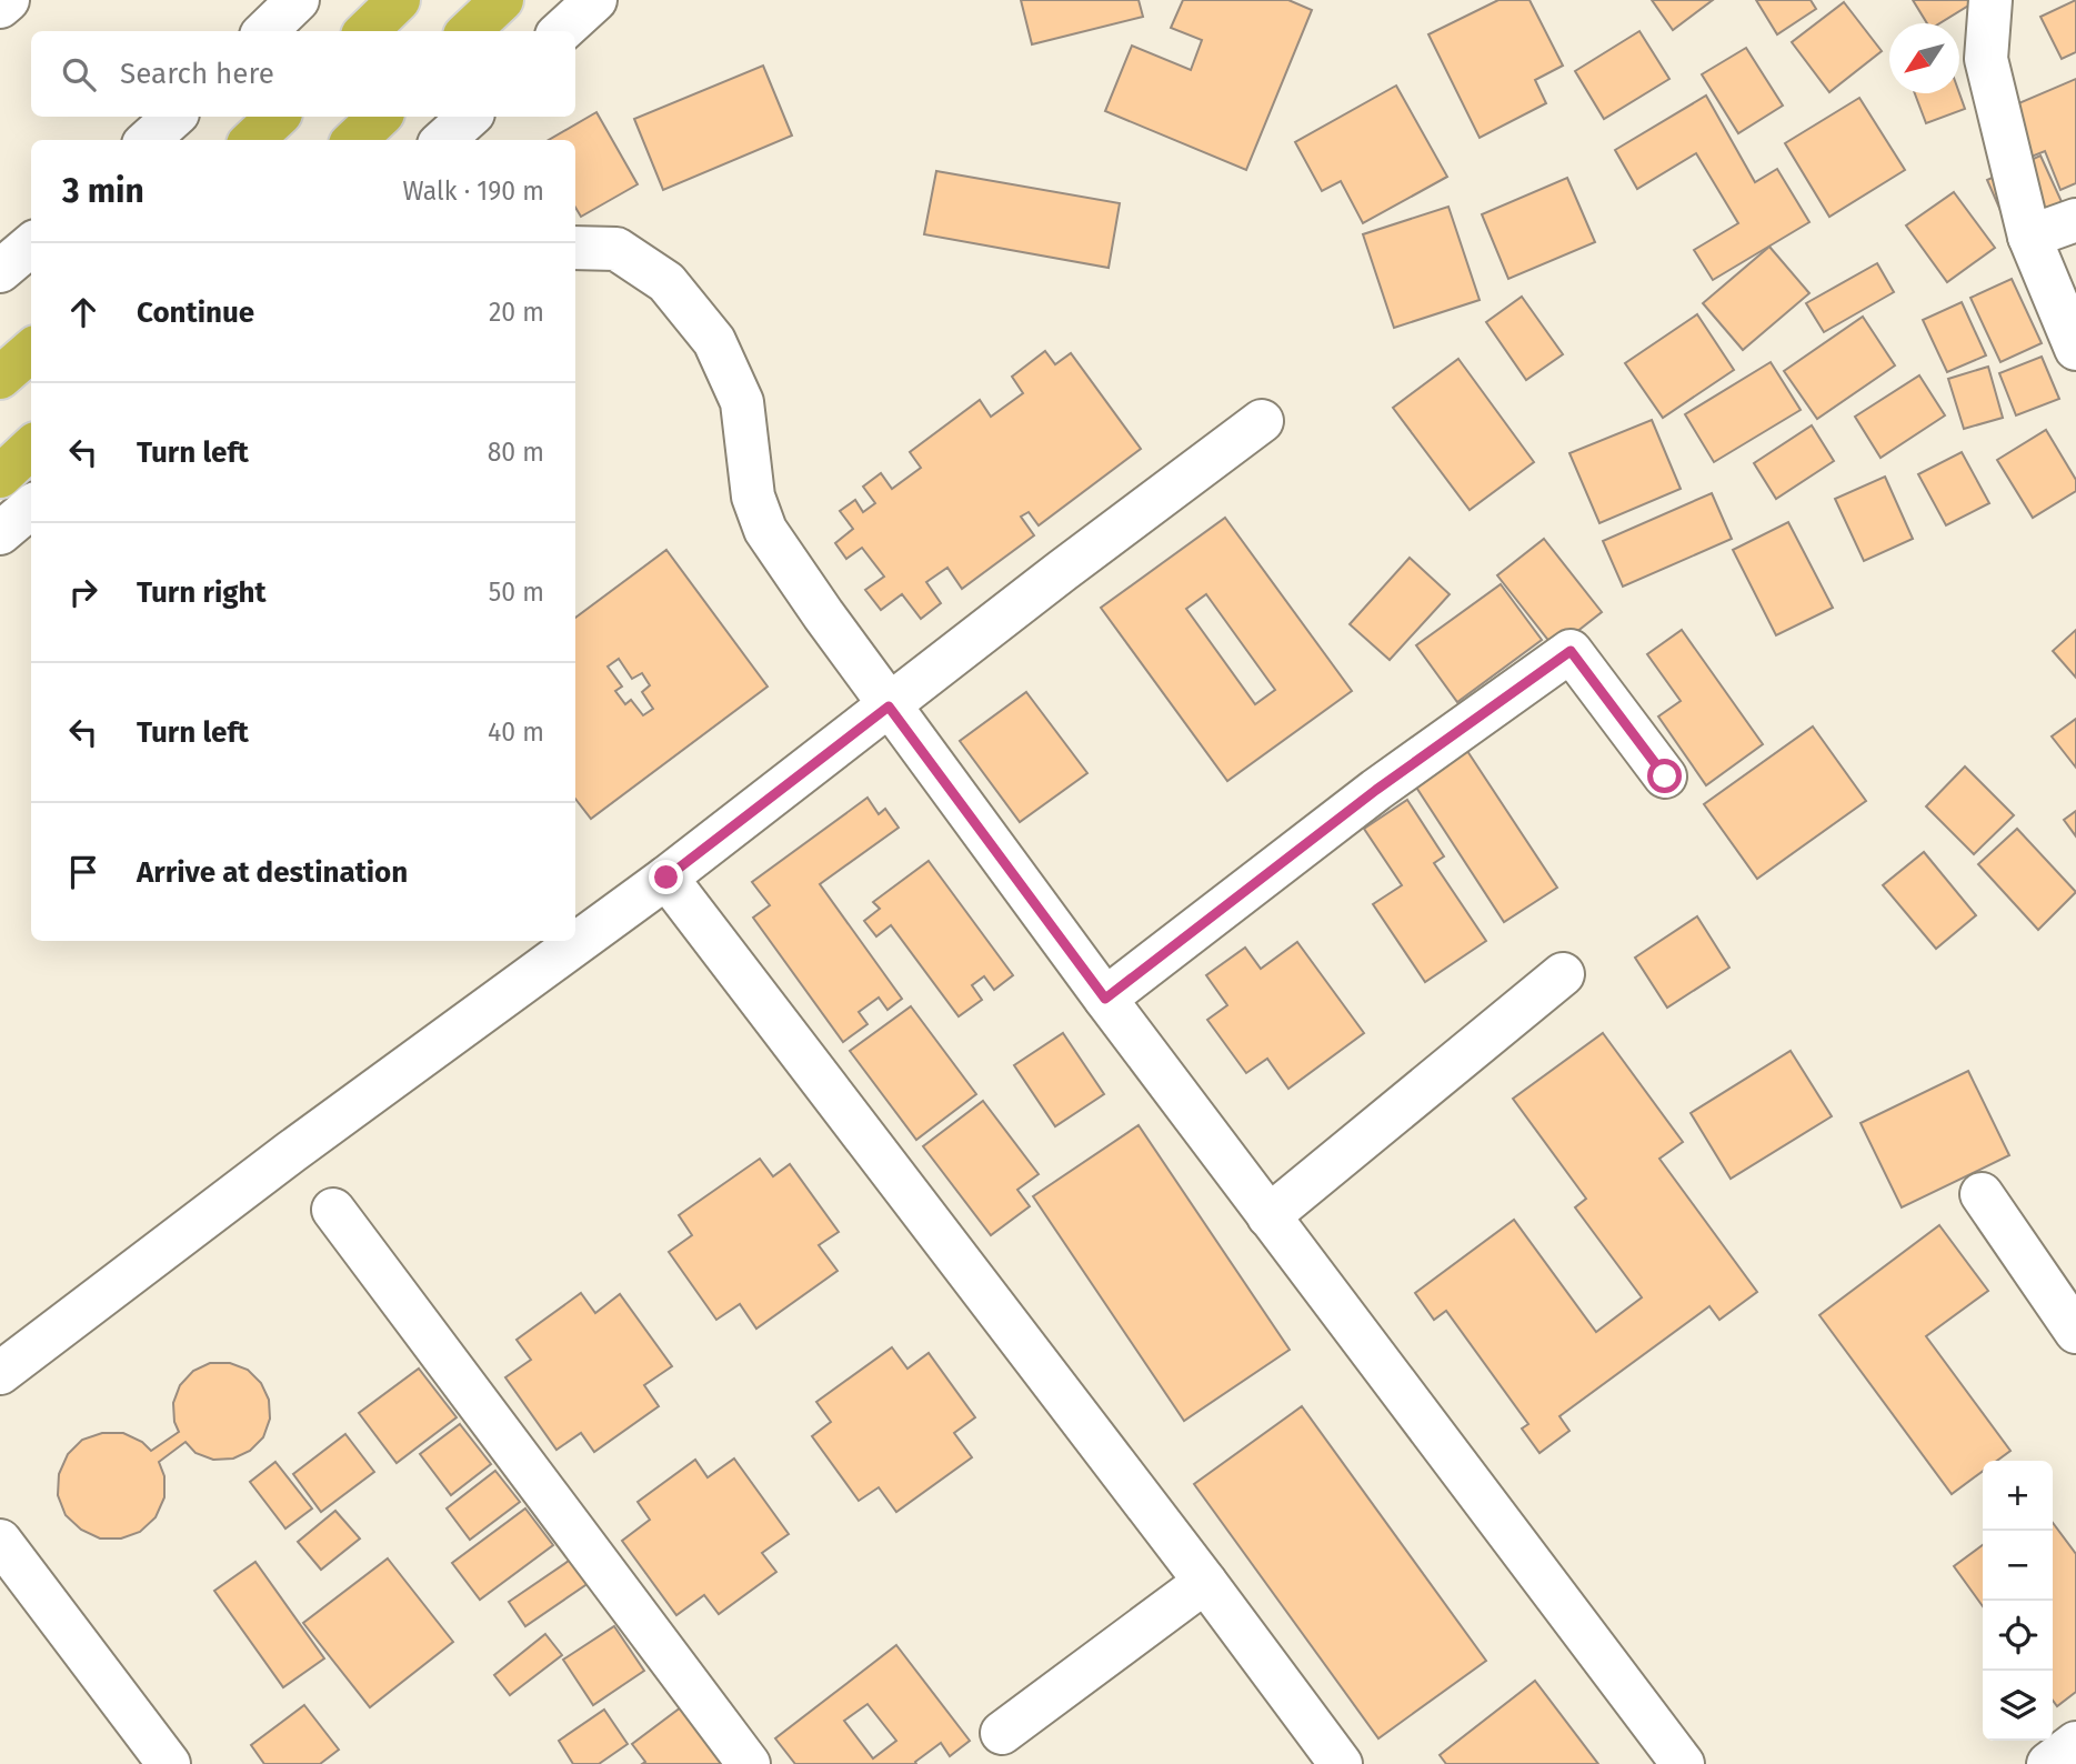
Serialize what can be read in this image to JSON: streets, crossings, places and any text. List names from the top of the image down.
{
  "north": "bottom left",
  "page": {
    "search": "Search here",
    "heading": ["3 min", "Walk · 190 m"],
    "list": [
      ["Continue", "20 m"],
      ["Turn left", "80 m"],
      ["Turn right", "50 m"],
      ["Turn left", "40 m"],
      "Arrive at destination"
    ],
    "map_buttons": ["+", "−"]
  }
}
